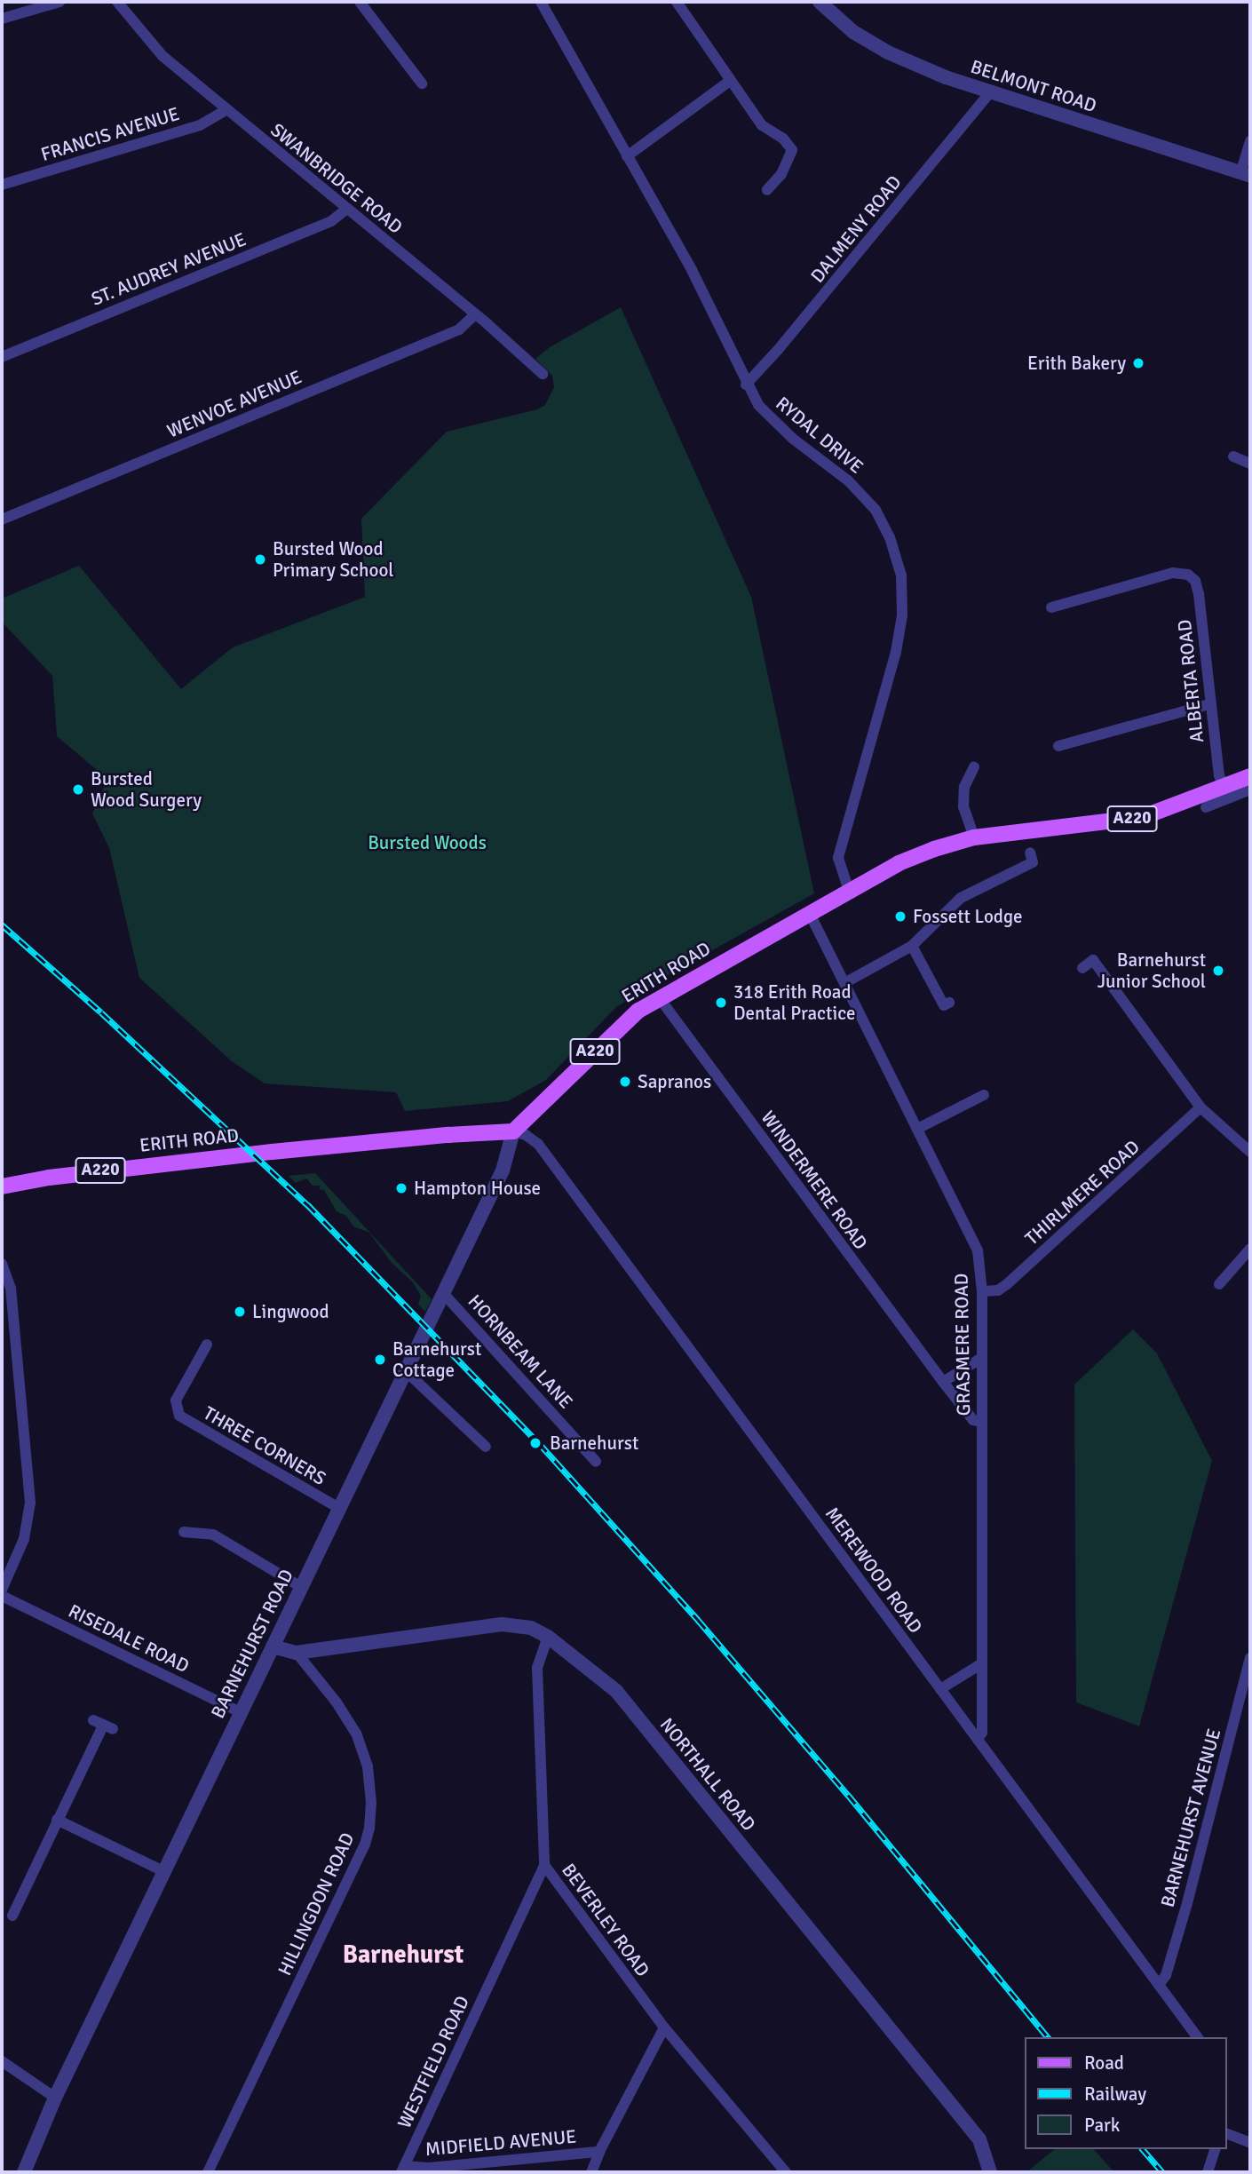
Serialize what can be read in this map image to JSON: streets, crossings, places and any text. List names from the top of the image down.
{
  "streets": {
    "main road": ["A220", "ERITH ROAD"],
    "street": [
      "BELMONT ROAD",
      "FRANCIS AVENUE",
      "SWANBRIDGE ROAD",
      "DALMENY ROAD",
      "ST. AUDREY AVENUE",
      "WENVOE AVENUE",
      "RYDAL DRIVE",
      "ALBERTA ROAD",
      "WINDERMERE ROAD",
      "THIRLMERE ROAD",
      "GRASMERE ROAD",
      "HORNBEAM LANE",
      "THREE CORNERS",
      "MEREWOOD ROAD",
      "RISEDALE ROAD",
      "BARNEHURST ROAD",
      "NORTHALL ROAD",
      "BARNEHURST AVENUE",
      "HILLINGDON ROAD",
      "BEVERLEY ROAD",
      "WESTFIELD ROAD",
      "MIDFIELD AVENUE"
    ]
  },
  "crossings": [
    ["BELMONT ROAD", "DALMENY ROAD"],
    ["FRANCIS AVENUE", "SWANBRIDGE ROAD"],
    ["SWANBRIDGE ROAD", "ST. AUDREY AVENUE"],
    ["SWANBRIDGE ROAD", "WENVOE AVENUE"],
    ["DALMENY ROAD", "RYDAL DRIVE"],
    ["RYDAL DRIVE", "ERITH ROAD"],
    ["ALBERTA ROAD", "ERITH ROAD"],
    ["ERITH ROAD", "WINDERMERE ROAD"],
    ["ERITH ROAD", "GRASMERE ROAD"],
    ["ERITH ROAD", "MEREWOOD ROAD"],
    ["ERITH ROAD", "BARNEHURST ROAD"],
    ["WINDERMERE ROAD", "GRASMERE ROAD"],
    ["THIRLMERE ROAD", "GRASMERE ROAD"],
    ["GRASMERE ROAD", "MEREWOOD ROAD"],
    ["HORNBEAM LANE", "BARNEHURST ROAD"],
    ["THREE CORNERS", "BARNEHURST ROAD"],
    ["MEREWOOD ROAD", "BARNEHURST ROAD"],
    ["MEREWOOD ROAD", "BARNEHURST AVENUE"],
    ["RISEDALE ROAD", "BARNEHURST ROAD"],
    ["BARNEHURST ROAD", "NORTHALL ROAD"],
    ["NORTHALL ROAD", "HILLINGDON ROAD"],
    ["NORTHALL ROAD", "BEVERLEY ROAD"],
    ["BEVERLEY ROAD", "WESTFIELD ROAD"],
    ["WESTFIELD ROAD", "MIDFIELD AVENUE"]
  ],
  "districts": ["Barnehurst"],
  "parks": ["Bursted Woods"],
  "places": [
    "Erith Bakery",
    "Bursted Wood Primary School",
    "Bursted Wood Surgery",
    "Fossett Lodge",
    "Barnehurst Junior School",
    "318 Erith Road Dental Practice",
    "Sapranos",
    "Hampton House",
    "Lingwood",
    "Barnehurst Cottage",
    "Barnehurst"
  ],
  "legend": ["Road", "Railway", "Park"]
}
